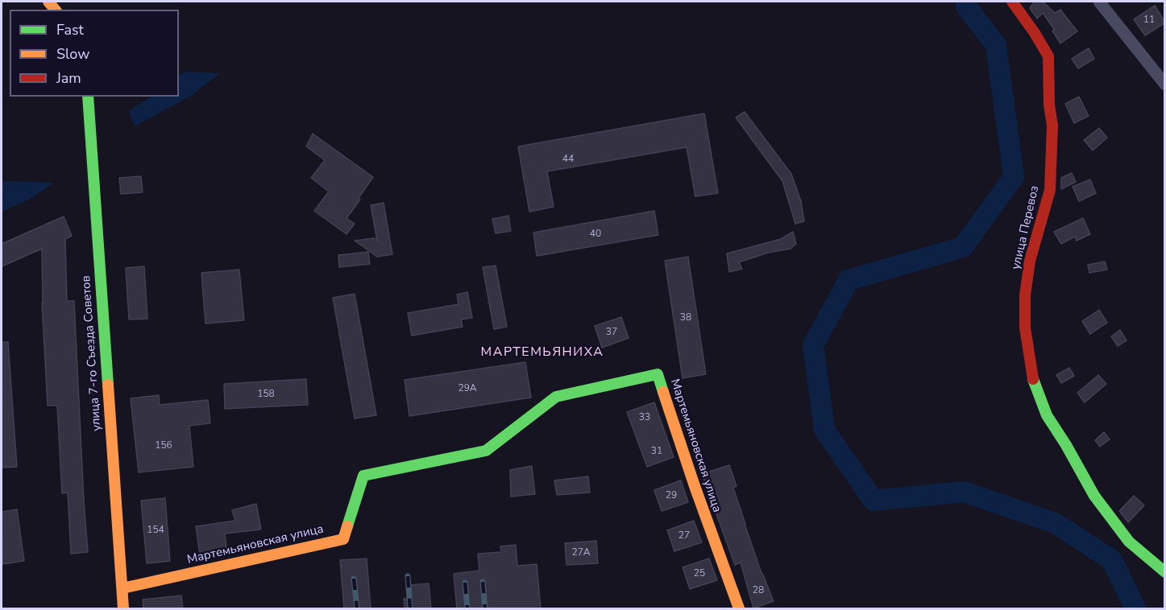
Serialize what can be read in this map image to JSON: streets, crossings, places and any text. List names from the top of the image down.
{
  "streets": {
    "street": ["улица Перевоз", "улица 7-го Съезда Советов", "Мартемьяновская улица"]
  },
  "crossings": [
    ["улица 7-го Съезда Советов", "Мартемьяновская улица"]
  ],
  "districts": ["МАРТЕМЬЯНИХА"],
  "house_numbers": [
    "11",
    "44",
    "40",
    "38",
    "37",
    "29А",
    "158",
    "33",
    "156",
    "31",
    "29",
    "154",
    "27",
    "27А",
    "25",
    "28"
  ],
  "legend": ["Fast", "Slow", "Jam"]
}
